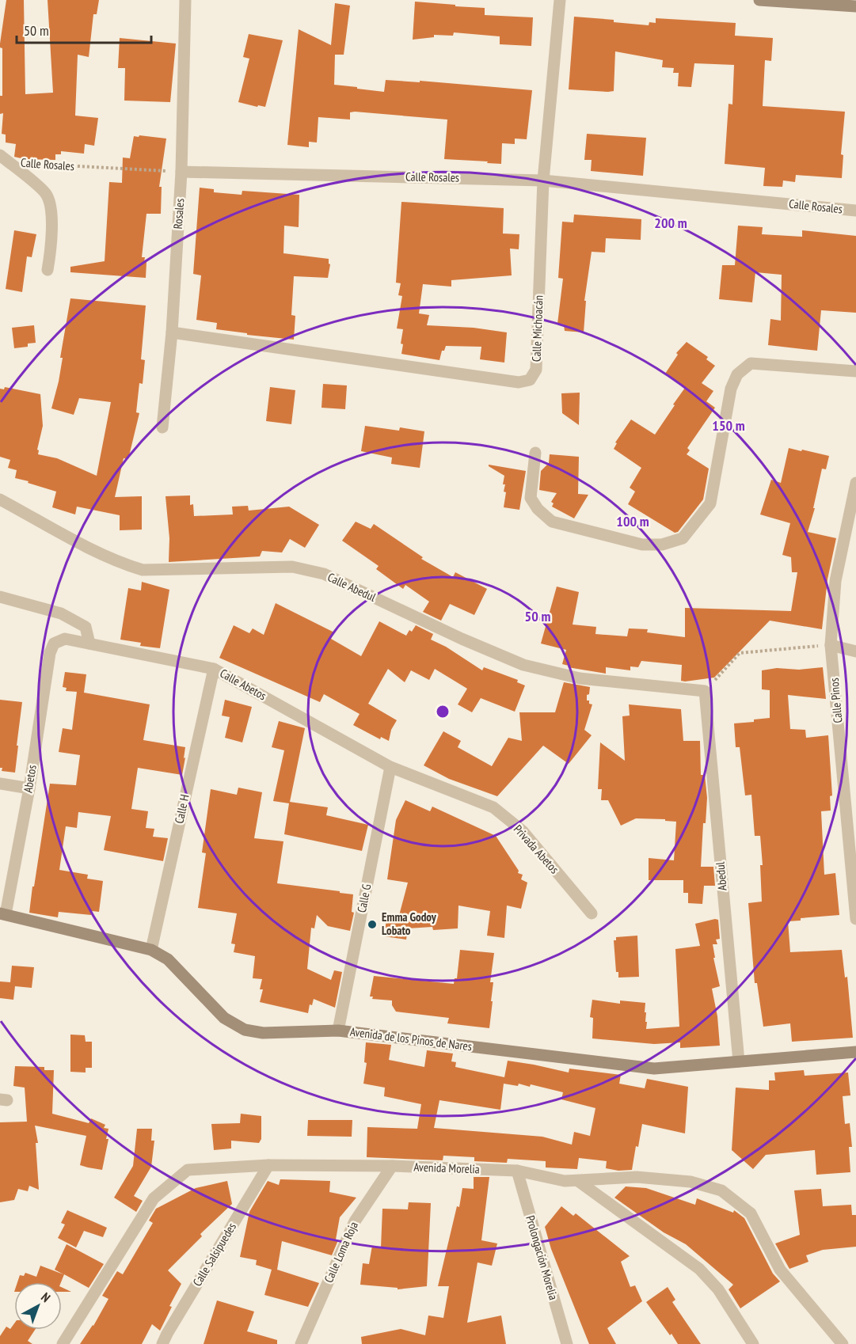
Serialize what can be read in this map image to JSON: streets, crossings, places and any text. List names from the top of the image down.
{
  "streets": {
    "street": [
      "Calle Rosales",
      "Rosales",
      "Calle Michoacán",
      "Calle Abedul",
      "Calle Abetos",
      "Calle Pinos",
      "Abetos",
      "Calle H",
      "Privada Abetos",
      "Abedul",
      "Calle G",
      "Avenida de los Pinos de Nares",
      "Avenida Morelia",
      "Calle Loma Roja",
      "Calle Salsipuedes",
      "Prolongación Morelia"
    ]
  },
  "crossings": [
    ["Calle Rosales", "Rosales"],
    ["Calle Rosales", "Calle Michoacán"],
    ["Rosales", "Calle Michoacán"],
    ["Calle Abedul", "Abedul"],
    ["Calle Abetos", "Abetos"],
    ["Calle Abetos", "Calle H"],
    ["Calle Abetos", "Privada Abetos"],
    ["Calle Abetos", "Calle G"],
    ["Abetos", "Avenida de los Pinos de Nares"],
    ["Calle H", "Avenida de los Pinos de Nares"],
    ["Privada Abetos", "Calle G"],
    ["Abedul", "Avenida de los Pinos de Nares"],
    ["Calle G", "Avenida de los Pinos de Nares"],
    ["Avenida Morelia", "Calle Loma Roja"],
    ["Avenida Morelia", "Calle Salsipuedes"],
    ["Avenida Morelia", "Prolongación Morelia"]
  ],
  "places": ["Emma Godoy Lobato"],
  "scale_bar": "50 m",
  "north": "top right",
  "rings": [
    "200 m",
    "150 m",
    "100 m",
    "50 m"
  ]
}
